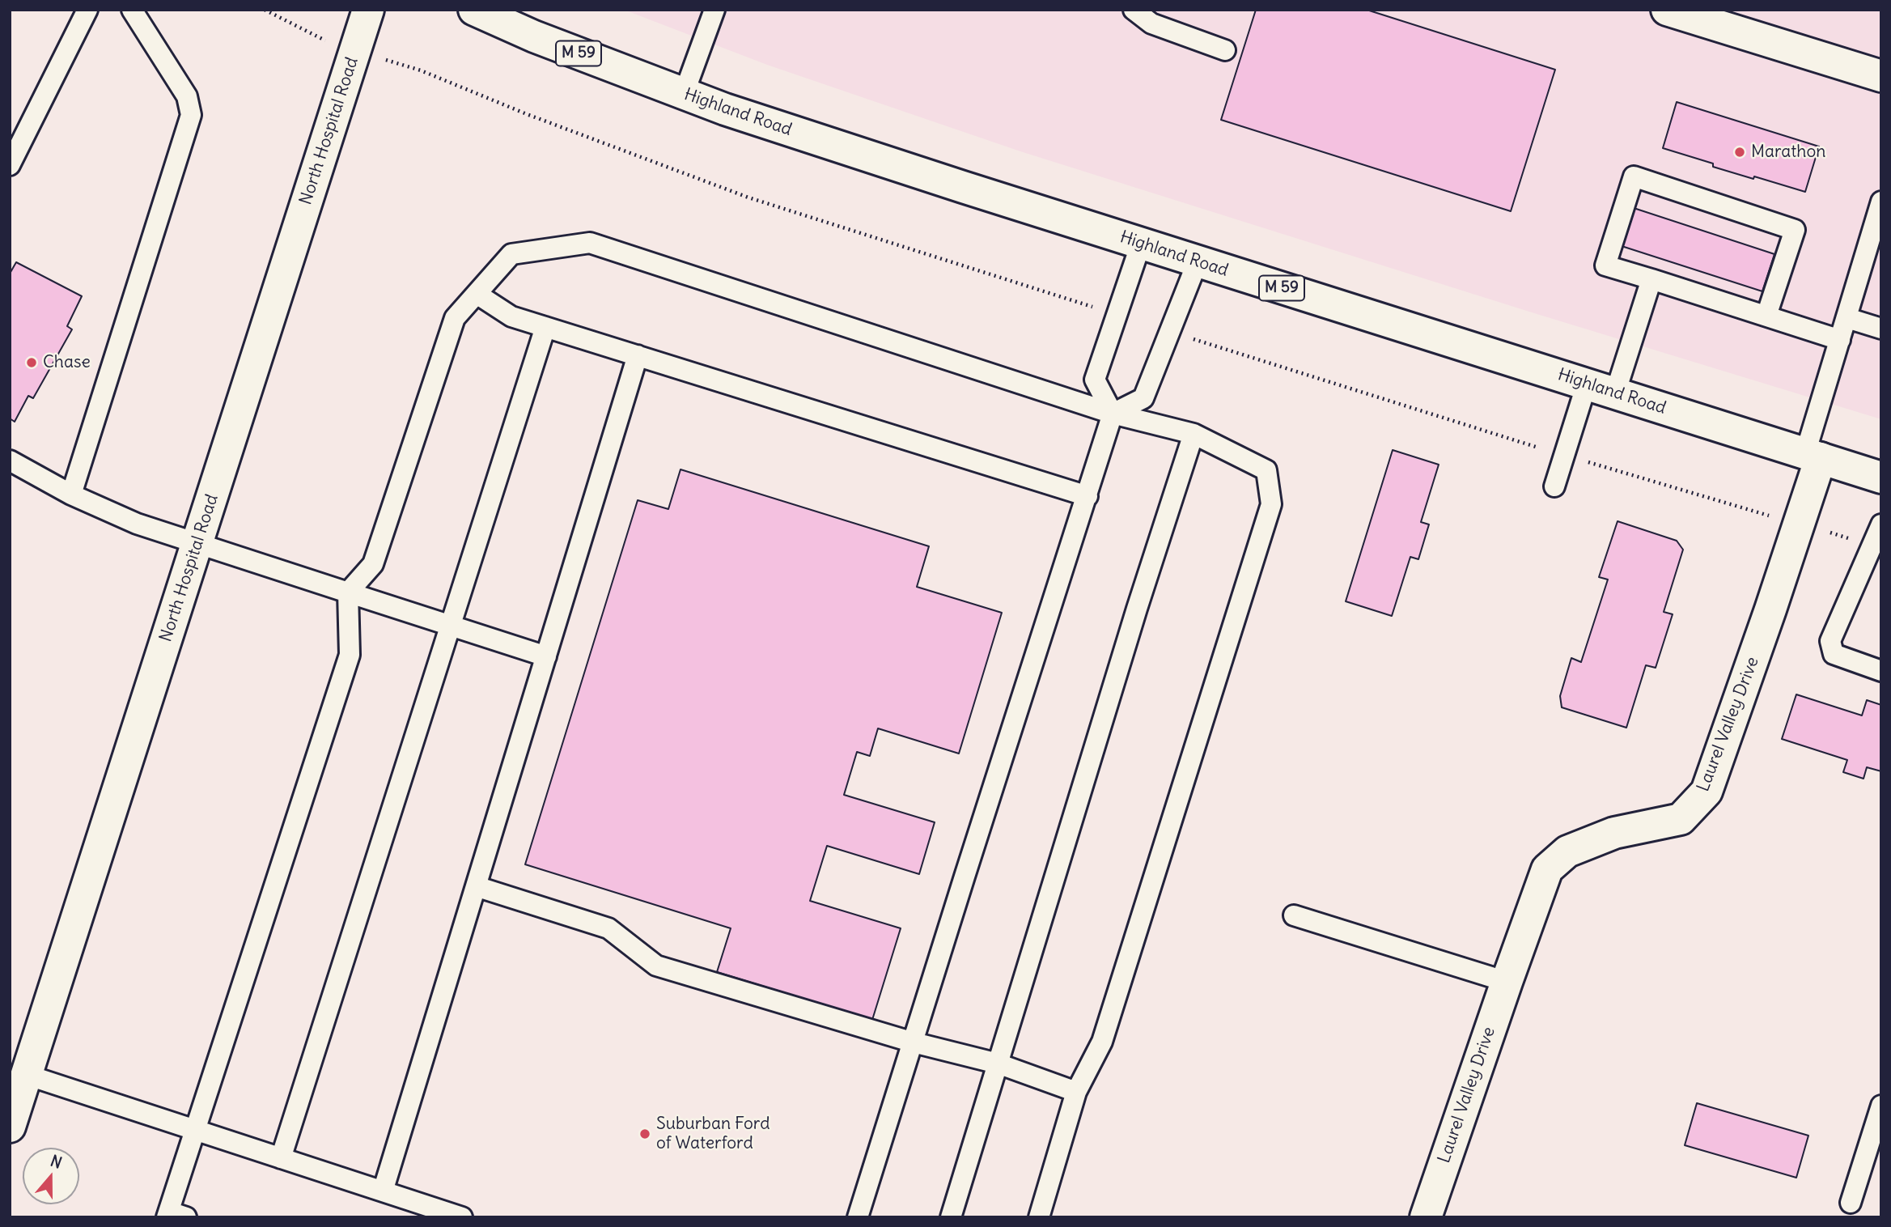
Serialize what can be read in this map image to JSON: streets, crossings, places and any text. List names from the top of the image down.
{
  "streets": {
    "main road": [
      "M 59",
      "Highland Road",
      "North Hospital Road",
      "Laurel Valley Drive"
    ]
  },
  "crossings": [
    ["Highland Road", "Laurel Valley Drive"]
  ],
  "places": ["Marathon", "Chase", "Suburban Ford of Waterford"],
  "north": "top"
}
